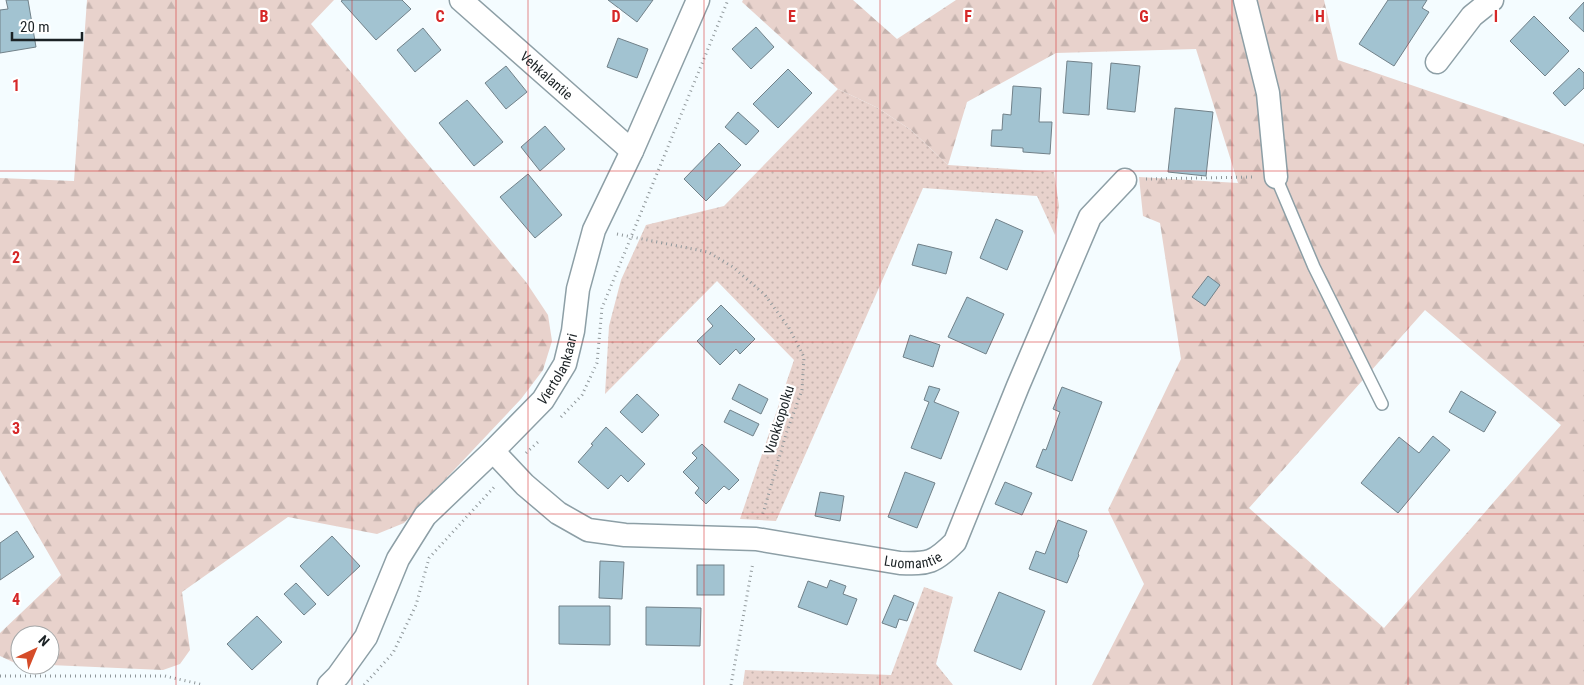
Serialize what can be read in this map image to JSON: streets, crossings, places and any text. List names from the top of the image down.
{
  "streets": {
    "street": ["Vehkalantie", "Viertolankaari", "Luomantie"],
    "path": ["Vuokkopolku"]
  },
  "crossings": [
    ["Vehkalantie", "Viertolankaari"],
    ["Viertolankaari", "Vuokkopolku"],
    ["Viertolankaari", "Luomantie"],
    ["Vuokkopolku", "Luomantie"]
  ],
  "scale_bar": "20 m",
  "north": "top right",
  "grid": {
    "columns": [
      "B",
      "C",
      "D",
      "E",
      "F",
      "G",
      "H",
      "I"
    ],
    "rows": [
      "1",
      "2",
      "3",
      "4"
    ]
  }
}
